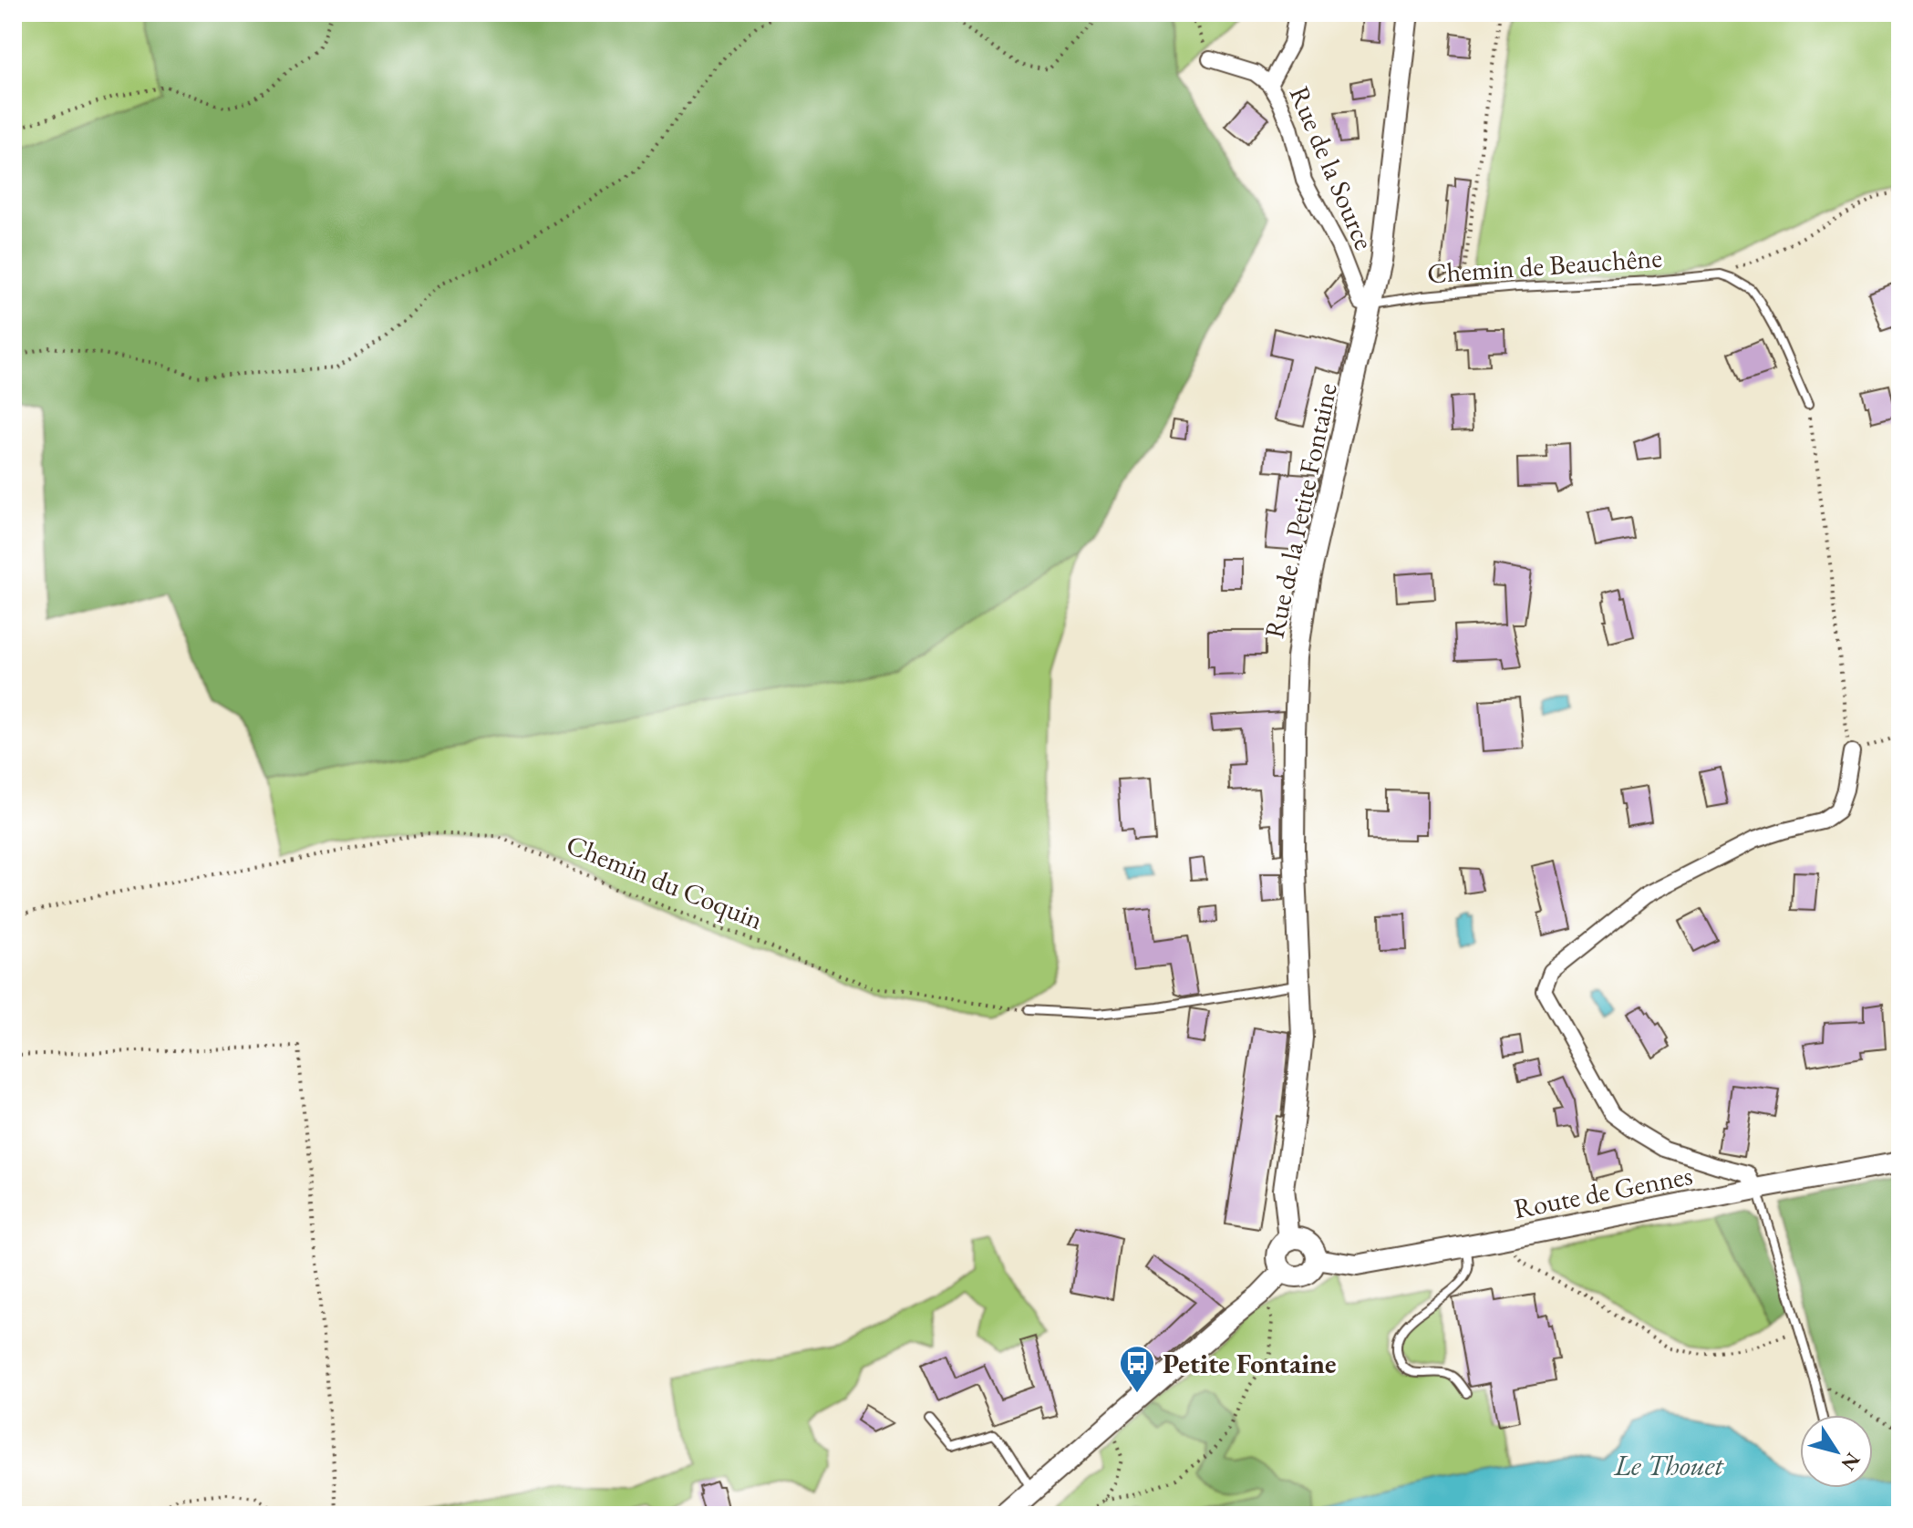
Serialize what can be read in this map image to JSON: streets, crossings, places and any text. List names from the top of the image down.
{
  "streets": {
    "street": ["Rue de la Source", "Rue de la Petite Fontaine", "Route de Gennes"],
    "lane": ["Chemin de Beauchêne"],
    "path": ["Chemin du Coquin"]
  },
  "crossings": [
    ["Rue de la Source", "Chemin de Beauchêne"],
    ["Rue de la Source", "Rue de la Petite Fontaine"],
    ["Chemin de Beauchêne", "Rue de la Petite Fontaine"],
    ["Rue de la Petite Fontaine", "Route de Gennes"]
  ],
  "water": ["Le Thouet"],
  "places": {
    "bus stop": ["Petite Fontaine"]
  },
  "north": "bottom right"
}
